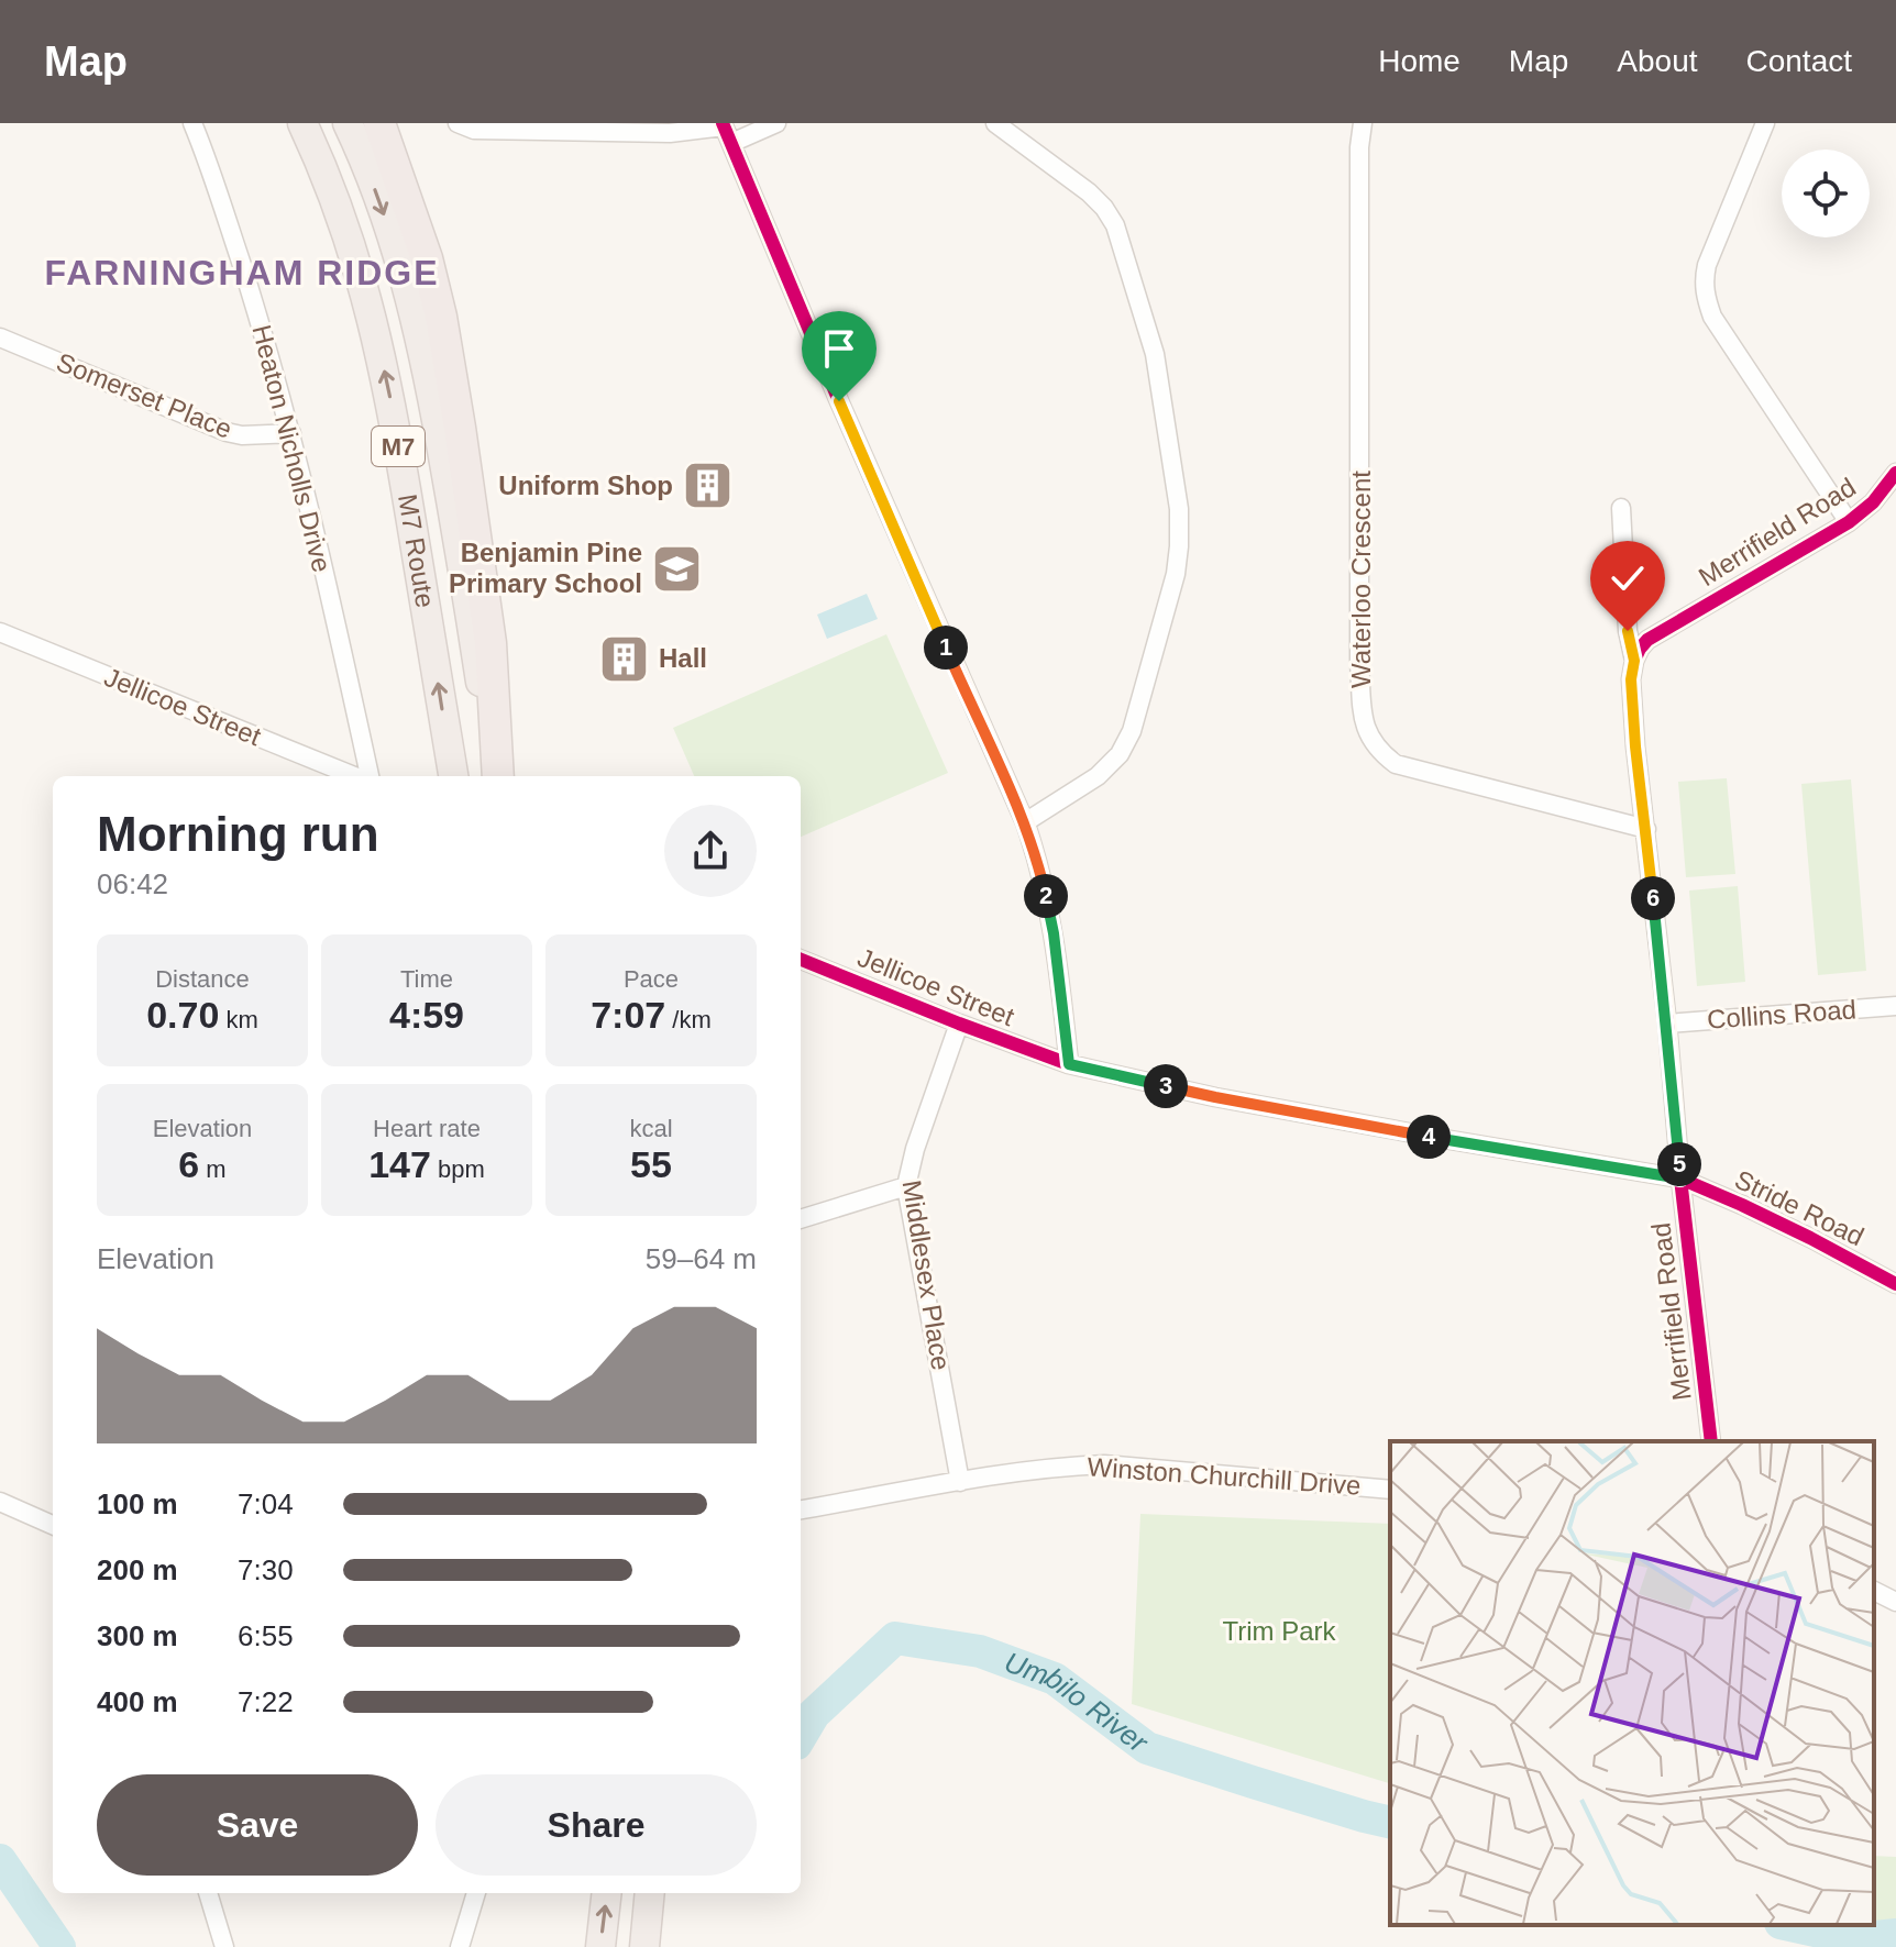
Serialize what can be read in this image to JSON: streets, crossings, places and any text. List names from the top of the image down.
{
  "streets": {
    "highway": ["M7", "M7 Route"],
    "street": [
      "Somerset Place",
      "Heaton Nicholls Drive",
      "Merrifield Road",
      "Waterloo Crescent",
      "Jellicoe Street",
      "Collins Road",
      "Stride Road",
      "Middlesex Place",
      "Winston Churchill Drive"
    ]
  },
  "crossings": [
    ["Somerset Place", "Heaton Nicholls Drive"],
    ["Merrifield Road", "Waterloo Crescent"],
    ["Merrifield Road", "Jellicoe Street"],
    ["Merrifield Road", "Collins Road"],
    ["Merrifield Road", "Stride Road"],
    ["Jellicoe Street", "Stride Road"],
    ["Jellicoe Street", "Middlesex Place"],
    ["Middlesex Place", "Winston Churchill Drive"]
  ],
  "districts": ["FARNINGHAM RIDGE"],
  "water": ["Umbilo River"],
  "parks": ["Trim Park"],
  "places": {
    "building": ["Uniform Shop", "Hall"],
    "school or university": ["Benjamin Pine Primary School"]
  },
  "page": {
    "header": "Map",
    "nav": [
      "Home",
      "Map",
      "About",
      "Contact"
    ],
    "pins": [
      "1",
      "2",
      "6",
      "3",
      "4",
      "5"
    ],
    "heading": ["Morning run", "06:42"],
    "stats": [
      ["Distance", "0.70 km"],
      ["Time", "4:59"],
      ["Pace", "7:07 /km"],
      ["Elevation", "6 m"],
      ["Heart rate", "147 bpm"],
      ["kcal", "55"]
    ],
    "chart": ["Elevation", "59–64 m"],
    "list": [
      {
        "name": "100 m",
        "note": "7:04"
      },
      {
        "name": "200 m",
        "note": "7:30"
      },
      {
        "name": "300 m",
        "note": "6:55"
      },
      {
        "name": "400 m",
        "note": "7:22"
      }
    ],
    "buttons": ["Save", "Share"]
  }
}
